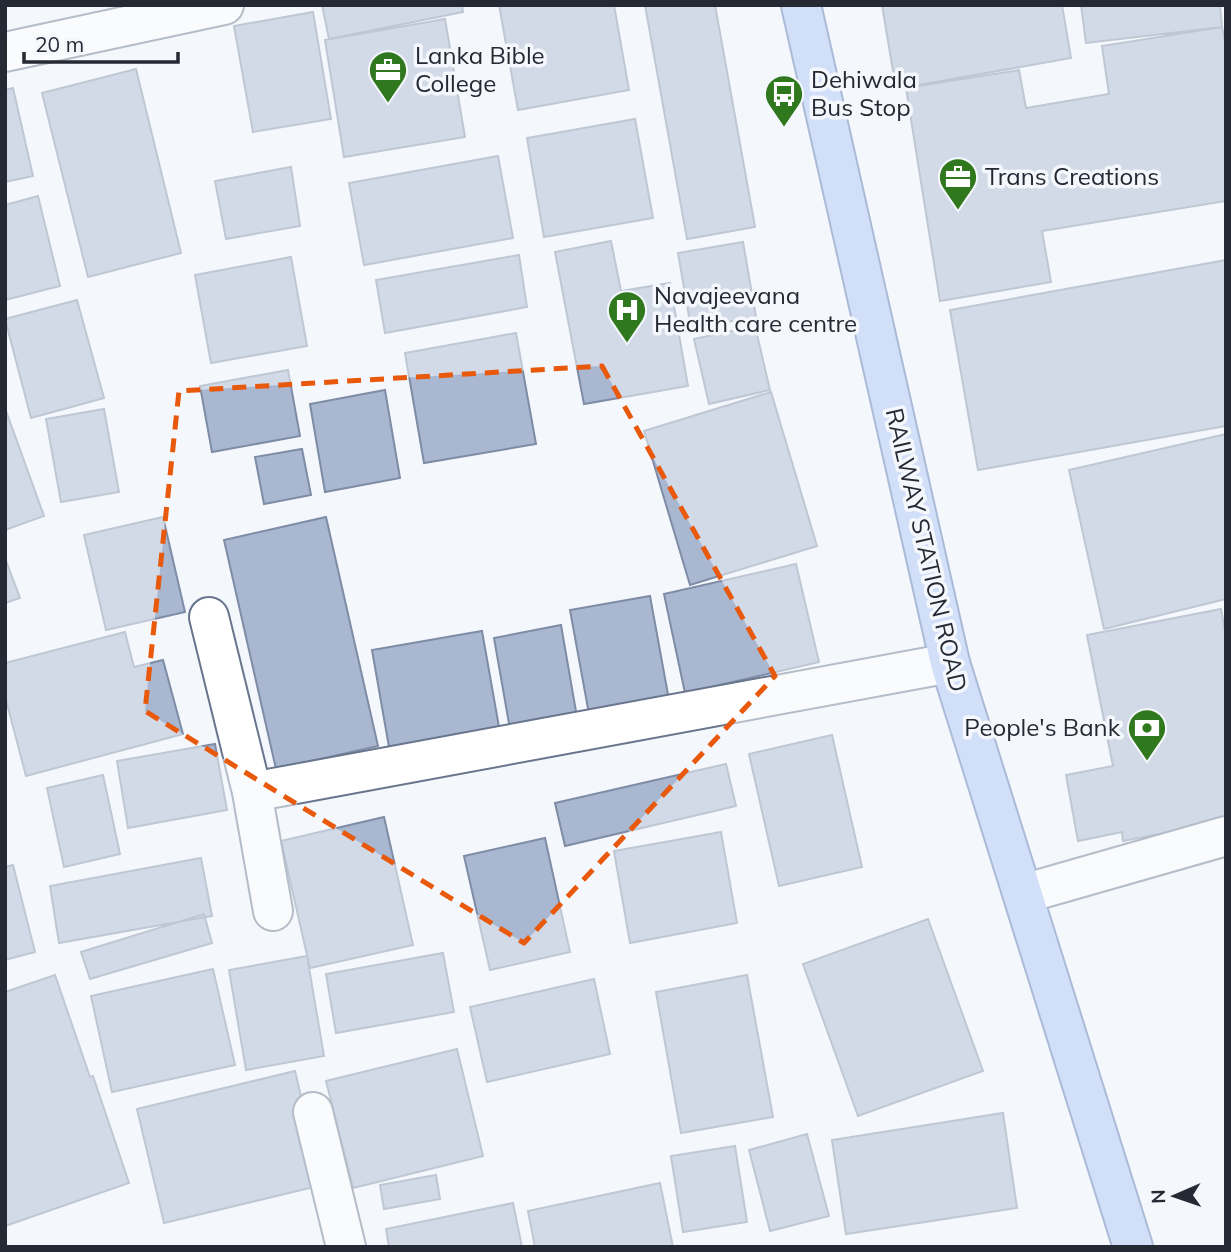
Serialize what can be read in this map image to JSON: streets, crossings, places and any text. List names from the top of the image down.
{
  "streets": {
    "main road": ["RAILWAY STATION ROAD"]
  },
  "places": {
    "office": ["Lanka Bible College", "Trans Creations"],
    "bus stop": ["Dehiwala Bus Stop"],
    "hospital": ["Navajeevana Health care centre"],
    "bank": ["People's Bank"]
  },
  "scale_bar": "20 m",
  "north": "left"
}
